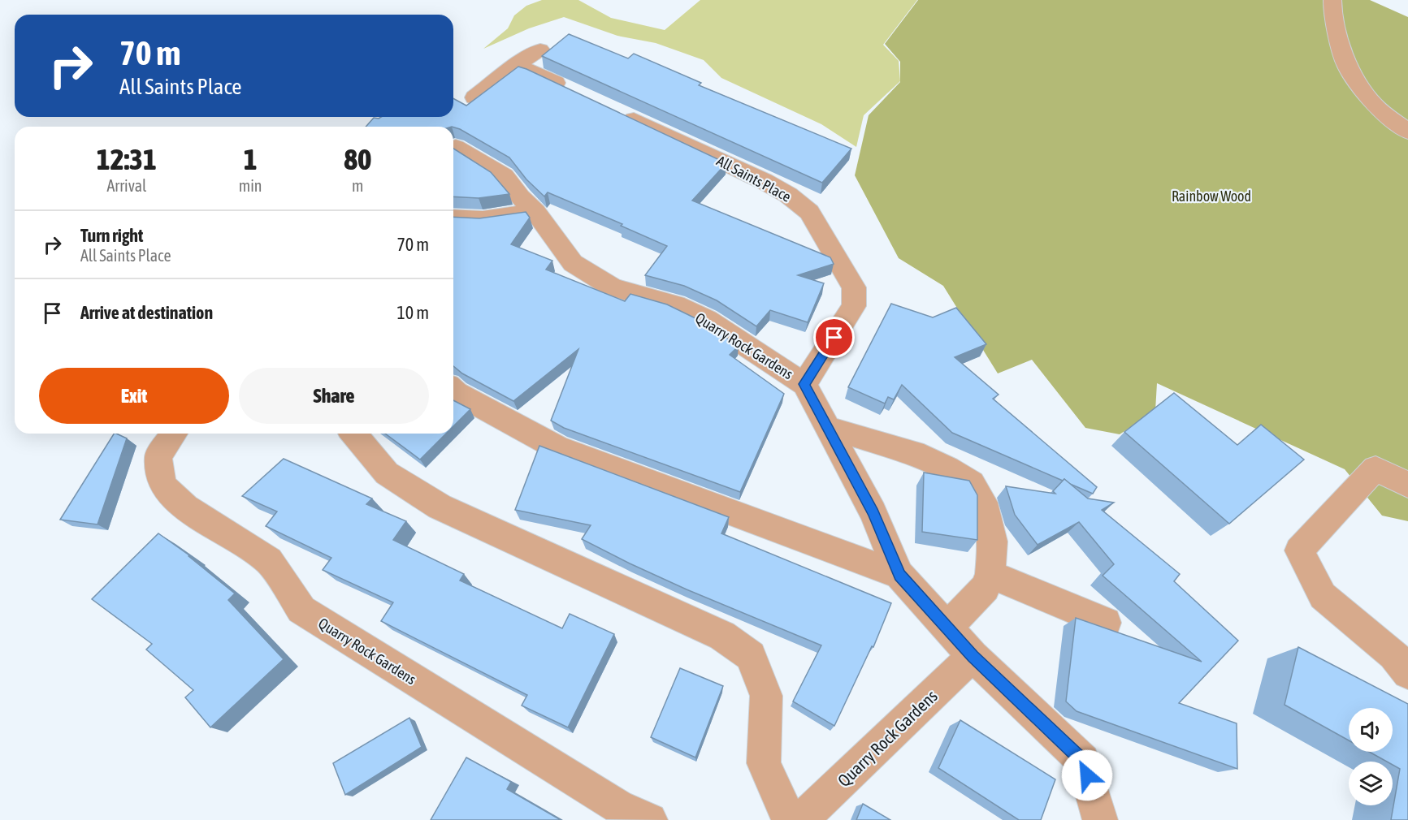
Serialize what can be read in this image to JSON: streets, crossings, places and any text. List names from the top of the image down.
{
  "streets": {
    "street": ["All Saints Place", "Quarry Rock Gardens"]
  },
  "crossings": [
    ["All Saints Place", "Quarry Rock Gardens"]
  ],
  "parks": ["Rainbow Wood"],
  "page": {
    "turn": ["70 m", "All Saints Place"],
    "eta": [
      "12:31",
      "Arrival",
      "1",
      "min",
      "80",
      "m"
    ],
    "list": [
      {
        "name": "Turn right",
        "note": "All Saints Place",
        "value": "70 m"
      },
      {
        "name": "Arrive at destination",
        "value": "10 m"
      }
    ],
    "buttons": ["Exit", "Share"]
  }
}
